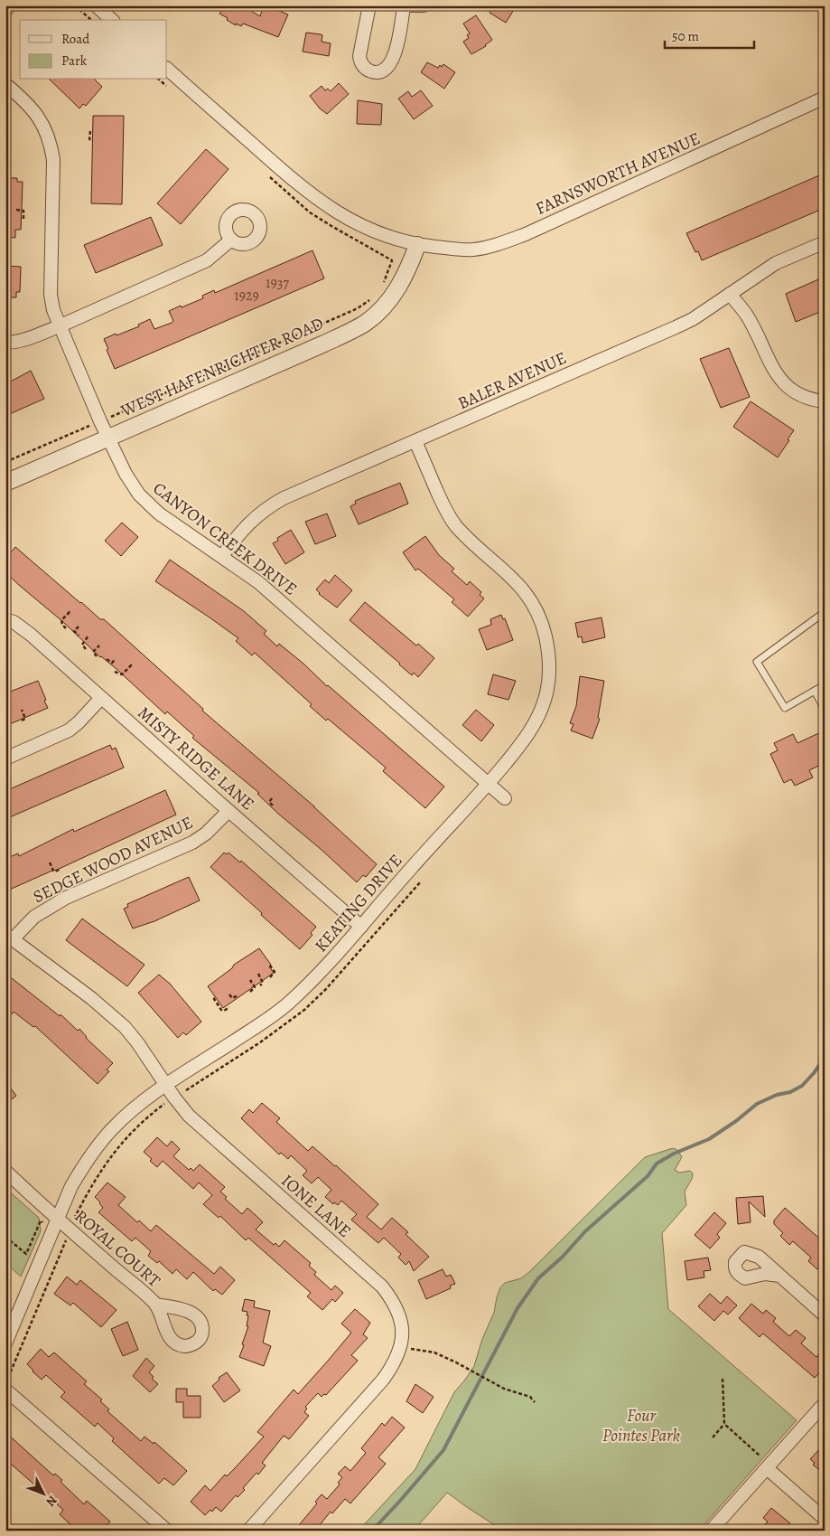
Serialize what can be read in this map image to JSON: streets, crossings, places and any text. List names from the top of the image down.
{
  "streets": {
    "street": [
      "FARNSWORTH AVENUE",
      "WEST HAFENRICHTER ROAD",
      "BALER AVENUE",
      "CANYON CREEK DRIVE",
      "MISTY RIDGE LANE",
      "SEDGE WOOD AVENUE",
      "KEATING DRIVE",
      "IONE LANE",
      "ROYAL COURT"
    ]
  },
  "crossings": [
    ["FARNSWORTH AVENUE", "WEST HAFENRICHTER ROAD"],
    ["WEST HAFENRICHTER ROAD", "CANYON CREEK DRIVE"],
    ["BALER AVENUE", "CANYON CREEK DRIVE"],
    ["BALER AVENUE", "KEATING DRIVE"],
    ["CANYON CREEK DRIVE", "KEATING DRIVE"],
    ["MISTY RIDGE LANE", "SEDGE WOOD AVENUE"],
    ["MISTY RIDGE LANE", "KEATING DRIVE"],
    ["SEDGE WOOD AVENUE", "IONE LANE"],
    ["KEATING DRIVE", "IONE LANE"],
    ["KEATING DRIVE", "ROYAL COURT"]
  ],
  "parks": ["Four Pointes Park"],
  "house_numbers": ["1937", "1929"],
  "legend": ["Road", "Park"],
  "scale_bar": "50 m",
  "north": "bottom right"
}
